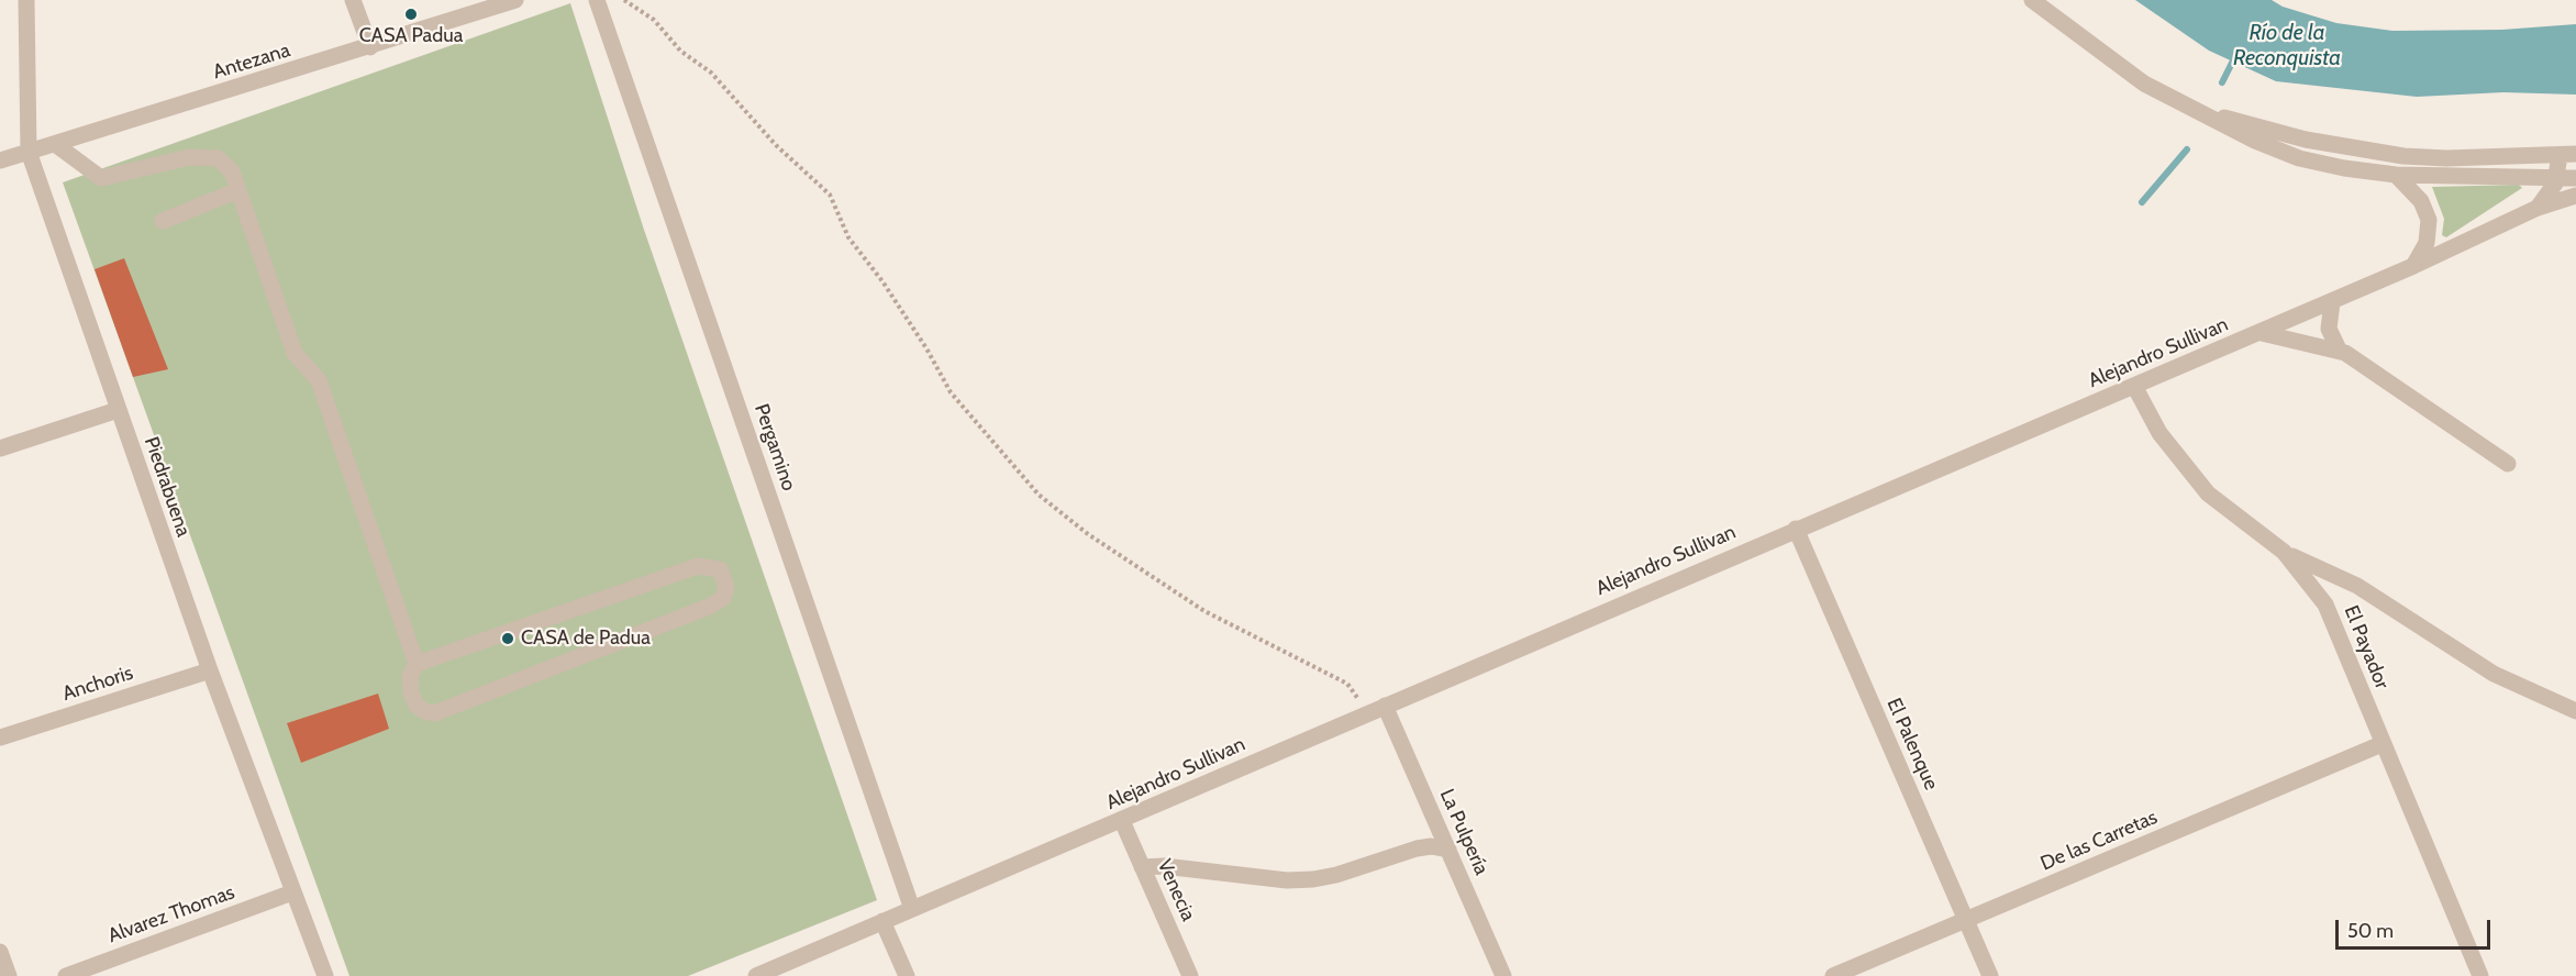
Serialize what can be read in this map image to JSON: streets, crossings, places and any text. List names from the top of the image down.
{
  "streets": {
    "street": [
      "Antezana",
      "Alejandro Sullivan",
      "Pergamino",
      "Piedrabuena",
      "El Payador",
      "Anchoris",
      "El Palenque",
      "La Pulpería",
      "De las Carretas",
      "Venecia",
      "Alvarez Thomas"
    ]
  },
  "crossings": [
    ["Antezana", "Piedrabuena"],
    ["Alejandro Sullivan", "Pergamino"],
    ["Alejandro Sullivan", "El Payador"],
    ["Alejandro Sullivan", "El Palenque"],
    ["Alejandro Sullivan", "La Pulpería"],
    ["Alejandro Sullivan", "Venecia"],
    ["Piedrabuena", "Anchoris"],
    ["Piedrabuena", "Alvarez Thomas"],
    ["El Payador", "De las Carretas"],
    ["El Palenque", "De las Carretas"]
  ],
  "water": ["Río de la Reconquista"],
  "places": ["CASA Padua", "CASA de Padua"],
  "scale_bar": "50 m"
}
